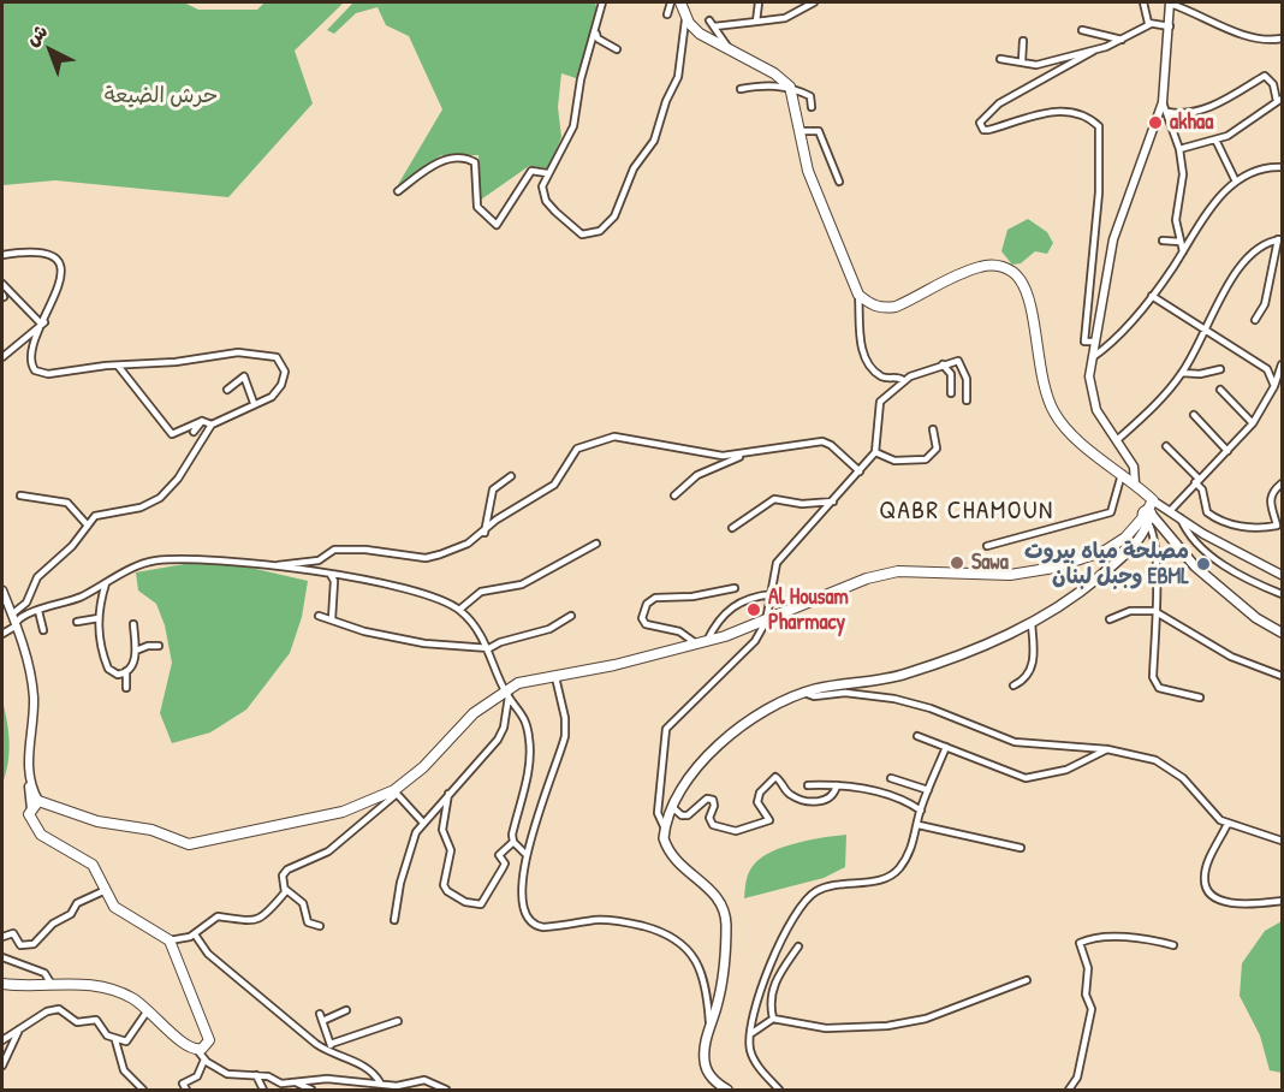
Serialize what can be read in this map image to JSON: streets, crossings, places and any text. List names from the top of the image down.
{
  "districts": ["QABR CHAMOUN"],
  "parks": ["حرش الضيعة"],
  "places": [
    "akhaa",
    "Sawa",
    "مصلحة مياه بيروت وجبل لبنان EBML",
    "Al Housam Pharmacy"
  ],
  "north": "top left"
}
